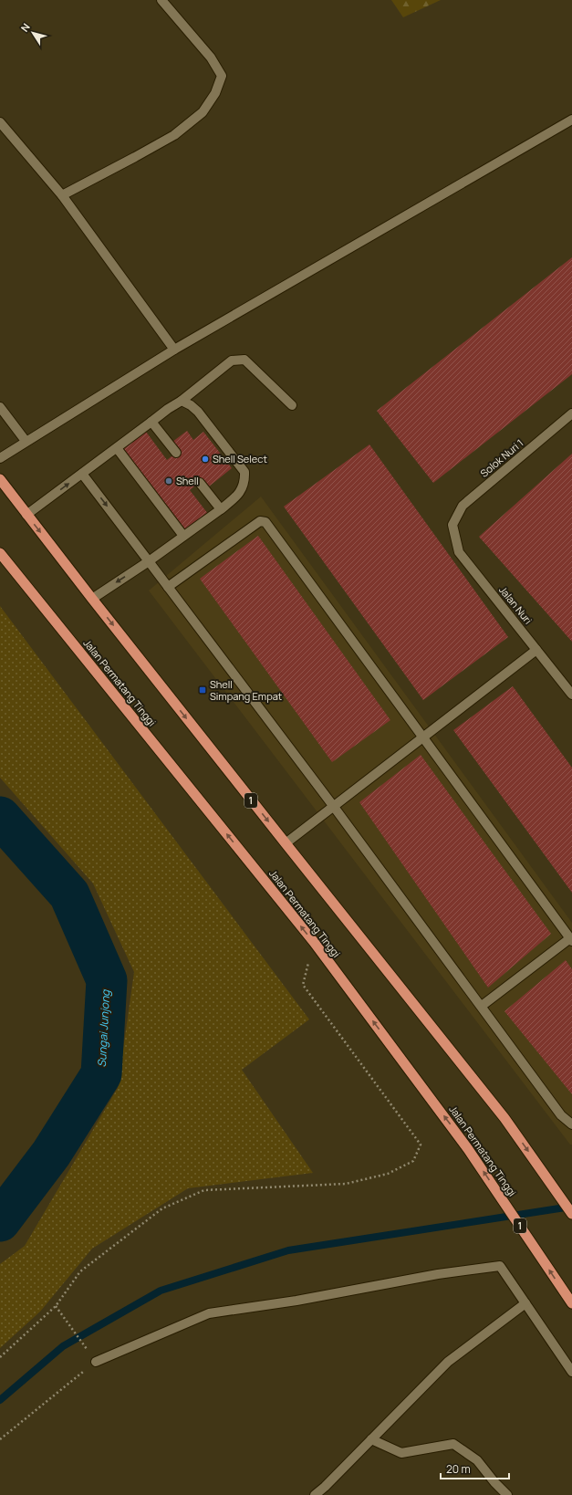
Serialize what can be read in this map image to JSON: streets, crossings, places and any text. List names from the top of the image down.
{
  "streets": {
    "highway": ["Jalan Permatang Tinggi", "1"],
    "street": ["Solok Nuri 1", "Jalan Nuri"]
  },
  "crossings": [
    ["Solok Nuri 1", "Jalan Nuri"]
  ],
  "water": ["Sungai Junjong"],
  "places": {
    "other": ["Shell Select", "Shell"],
    "transit": ["Shell Simpang Empat"]
  },
  "scale_bar": "20 m",
  "north": "top left"
}
